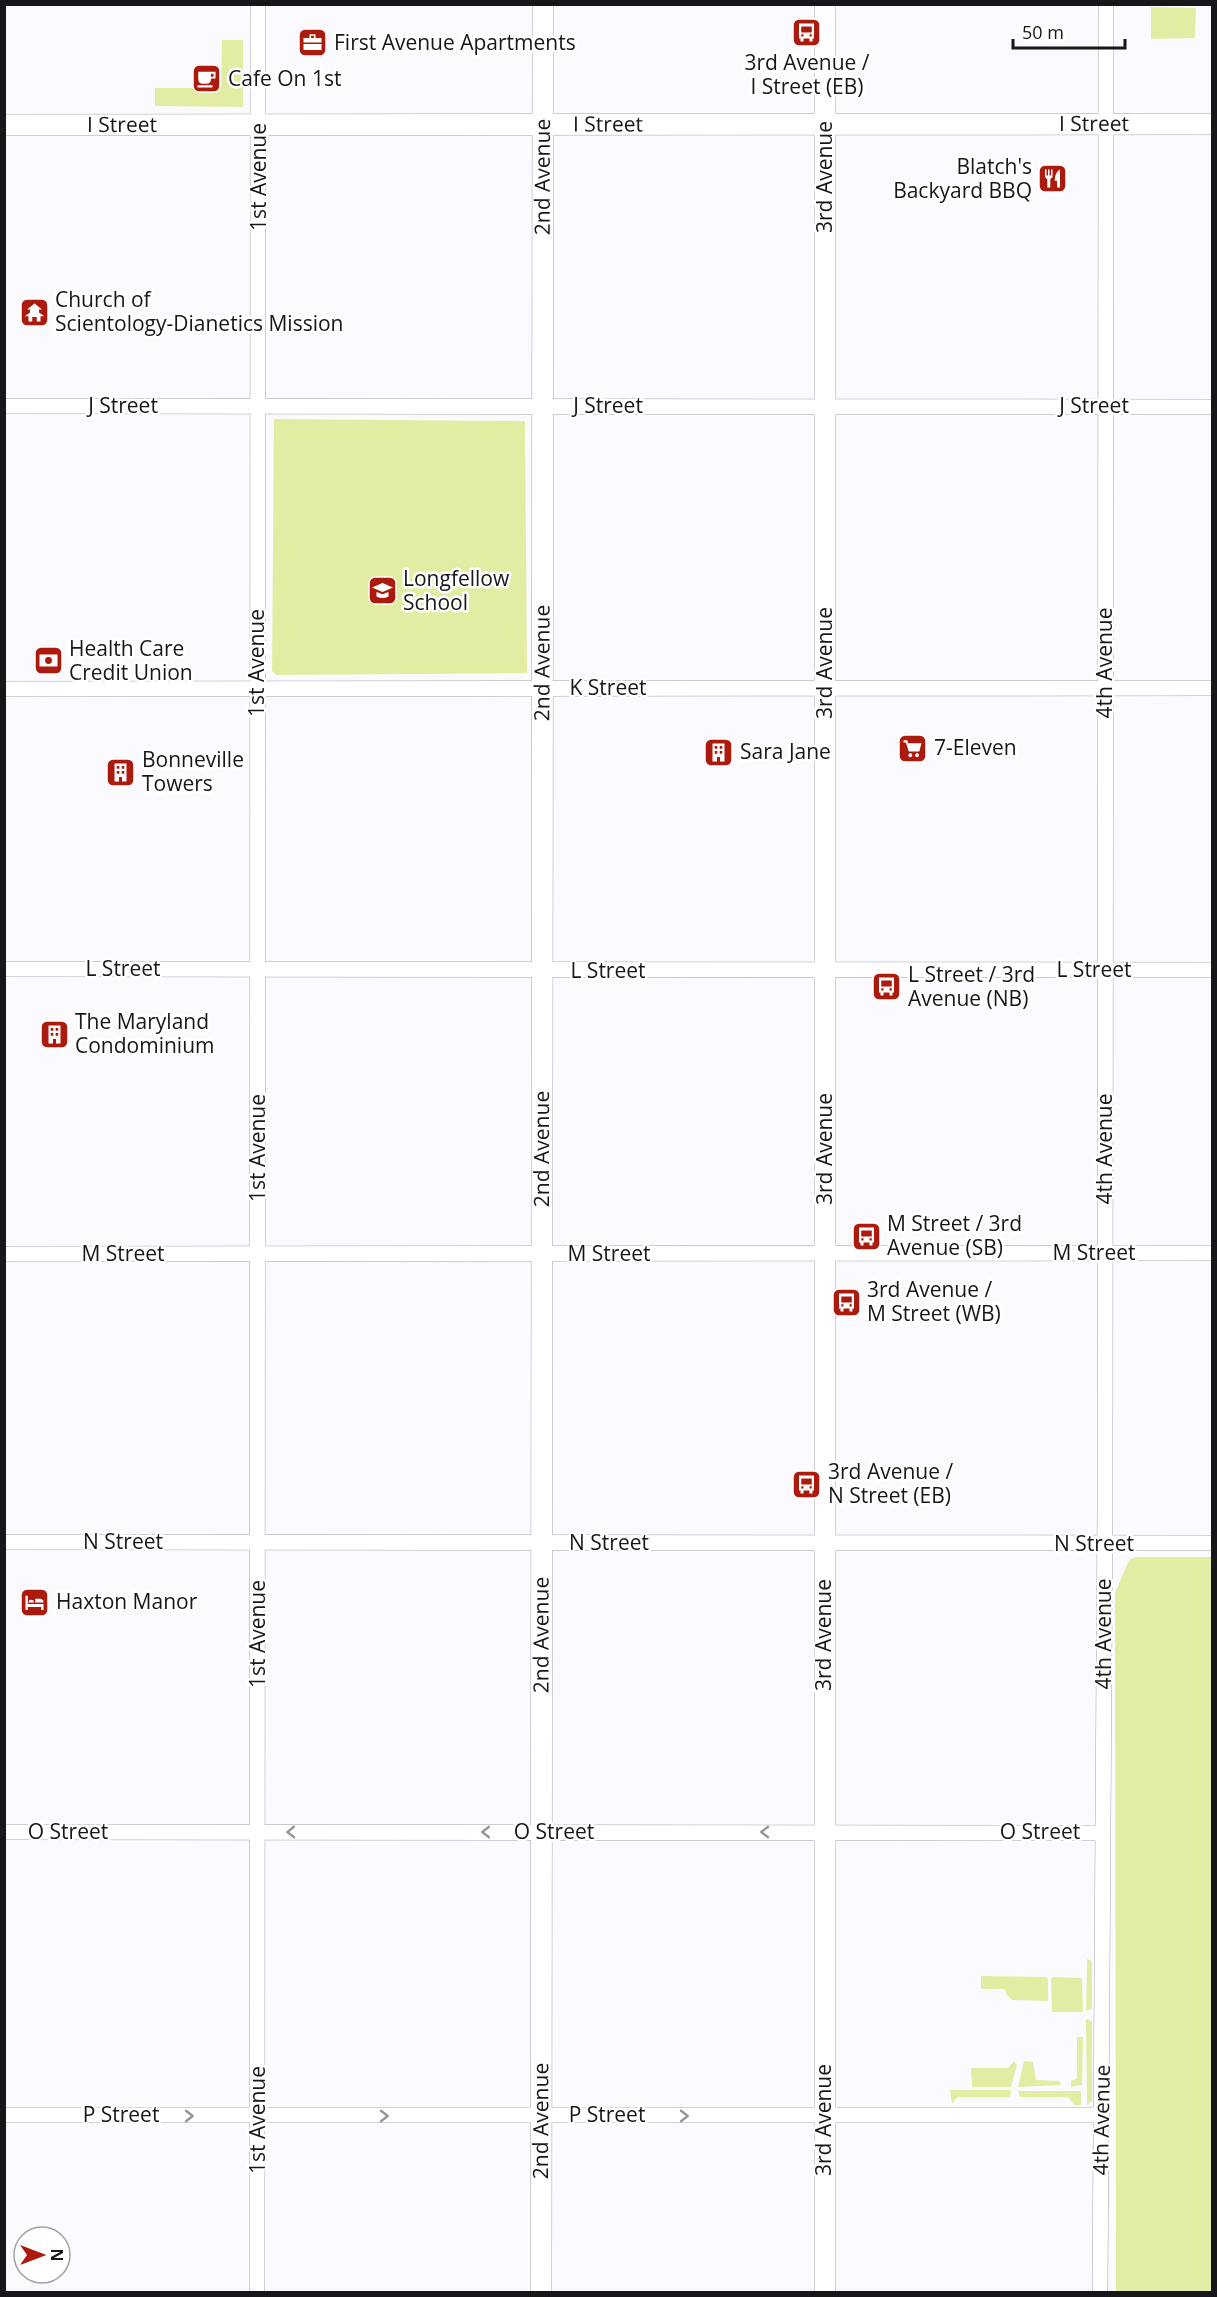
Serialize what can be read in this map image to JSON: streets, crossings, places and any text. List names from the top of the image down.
{
  "streets": {
    "street": [
      "I Street",
      "1st Avenue",
      "2nd Avenue",
      "3rd Avenue",
      "J Street",
      "4th Avenue",
      "K Street",
      "L Street",
      "M Street",
      "N Street",
      "O Street",
      "P Street"
    ]
  },
  "crossings": [
    ["I Street", "1st Avenue"],
    ["I Street", "2nd Avenue"],
    ["I Street", "3rd Avenue"],
    ["I Street", "4th Avenue"],
    ["1st Avenue", "J Street"],
    ["1st Avenue", "K Street"],
    ["1st Avenue", "L Street"],
    ["1st Avenue", "M Street"],
    ["1st Avenue", "N Street"],
    ["1st Avenue", "O Street"],
    ["1st Avenue", "P Street"],
    ["2nd Avenue", "J Street"],
    ["2nd Avenue", "K Street"],
    ["2nd Avenue", "L Street"],
    ["2nd Avenue", "M Street"],
    ["2nd Avenue", "N Street"],
    ["2nd Avenue", "O Street"],
    ["2nd Avenue", "P Street"],
    ["3rd Avenue", "J Street"],
    ["3rd Avenue", "K Street"],
    ["3rd Avenue", "L Street"],
    ["3rd Avenue", "M Street"],
    ["3rd Avenue", "N Street"],
    ["3rd Avenue", "O Street"],
    ["3rd Avenue", "P Street"],
    ["J Street", "4th Avenue"],
    ["4th Avenue", "K Street"],
    ["4th Avenue", "L Street"],
    ["4th Avenue", "M Street"],
    ["4th Avenue", "N Street"],
    ["4th Avenue", "O Street"],
    ["4th Avenue", "P Street"]
  ],
  "one_way": ["O Street", "P Street"],
  "places": {
    "bus stop": [
      "3rd Avenue / I Street (EB)",
      "L Street / 3rd Avenue (NB)",
      "M Street / 3rd Avenue (SB)",
      "3rd Avenue / M Street (WB)",
      "3rd Avenue / N Street (EB)"
    ],
    "office": ["First Avenue Apartments"],
    "cafe": ["Cafe On 1st"],
    "restaurant": ["Blatch's Backyard BBQ"],
    "temple": ["Church of Scientology-Dianetics Mission"],
    "school or university": ["Longfellow School"],
    "bank": ["Health Care Credit Union"],
    "supermarket": ["7-Eleven"],
    "building": ["Sara Jane", "Bonneville Towers", "The Maryland Condominium"],
    "hotel": ["Haxton Manor"]
  },
  "scale_bar": "50 m",
  "north": "right"
}
